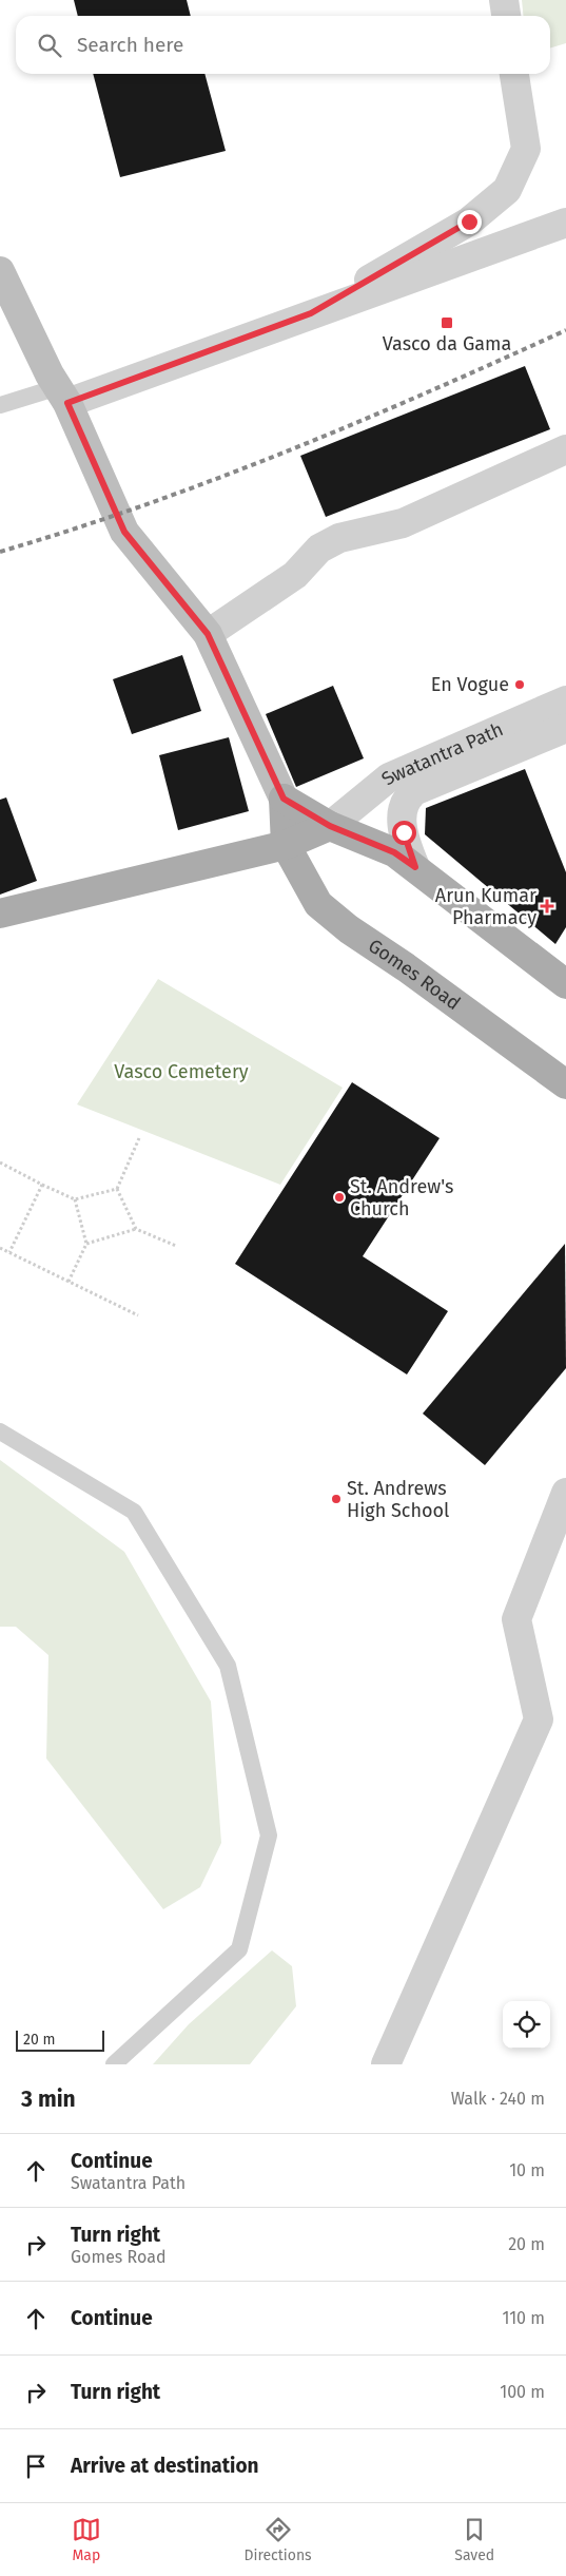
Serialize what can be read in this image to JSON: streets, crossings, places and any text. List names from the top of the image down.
{
  "streets": {
    "main road": ["Gomes Road"],
    "street": ["Swatantra Path"]
  },
  "parks": ["Vasco Cemetery"],
  "places": {
    "transit": ["Vasco da Gama"],
    "other": ["En Vogue", "St. Andrew's Church", "St. Andrews High School"],
    "health": ["Arun Kumar Pharmacy"]
  },
  "scale_bar": "20 m",
  "page": {
    "search": "Search here",
    "scale": "20 m",
    "heading": ["3 min", "Walk · 240 m"],
    "list": [
      ["Continue", "Swatantra Path", "10 m"],
      ["Turn right", "Gomes Road", "20 m"],
      ["Continue", "110 m"],
      ["Turn right", "100 m"],
      "Arrive at destination"
    ],
    "nav": ["Map", "Directions", "Saved"]
  }
}
